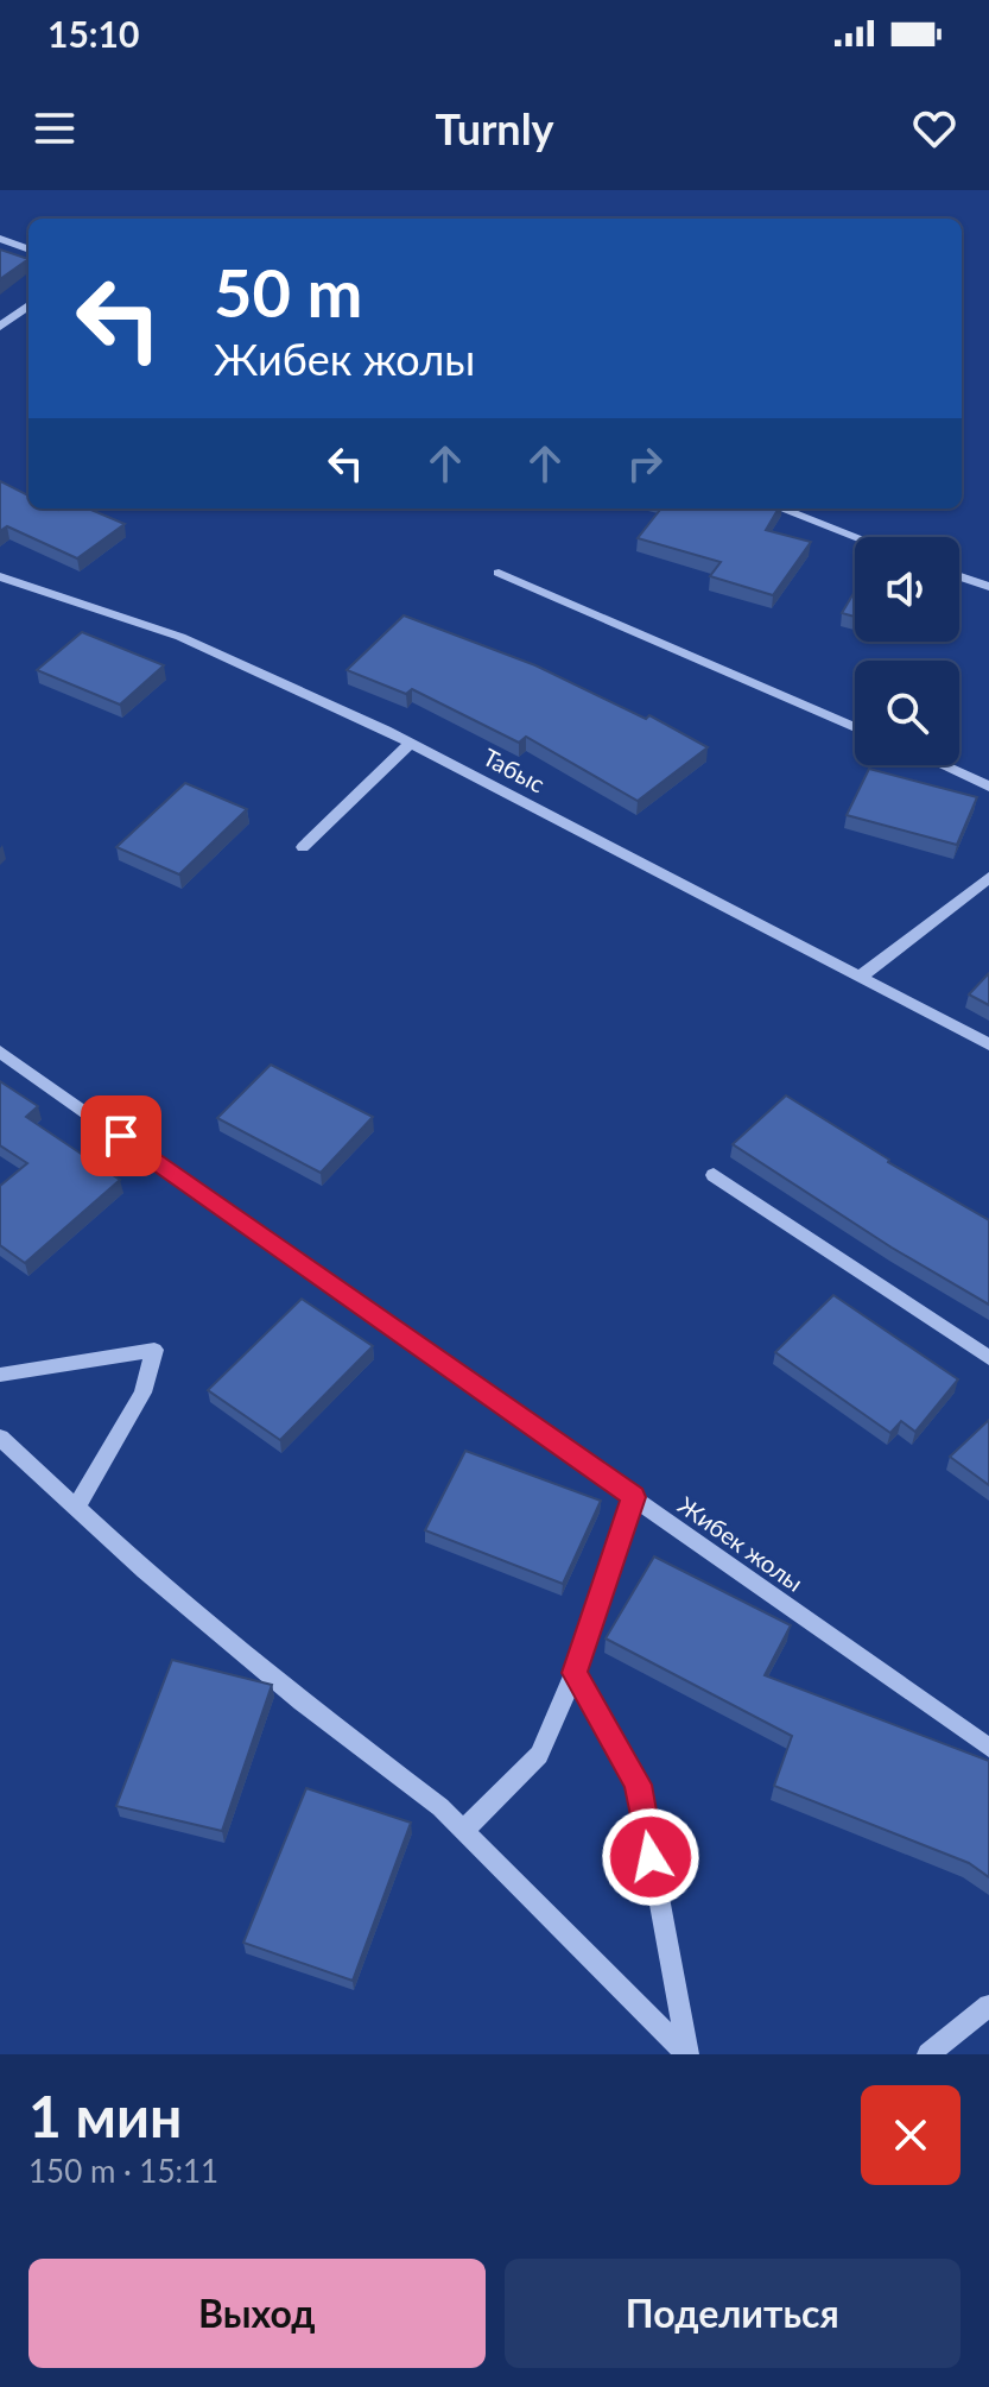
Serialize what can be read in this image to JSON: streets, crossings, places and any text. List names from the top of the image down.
{
  "streets": {
    "street": ["Табыс", "Жибек жолы"]
  },
  "page": {
    "status": "15:10",
    "header": "Turnly",
    "turn": ["50 m", "Жибек жолы"],
    "heading": ["1 мин", "150 m · 15:11"],
    "buttons": ["Выход", "Поделиться"]
  }
}
